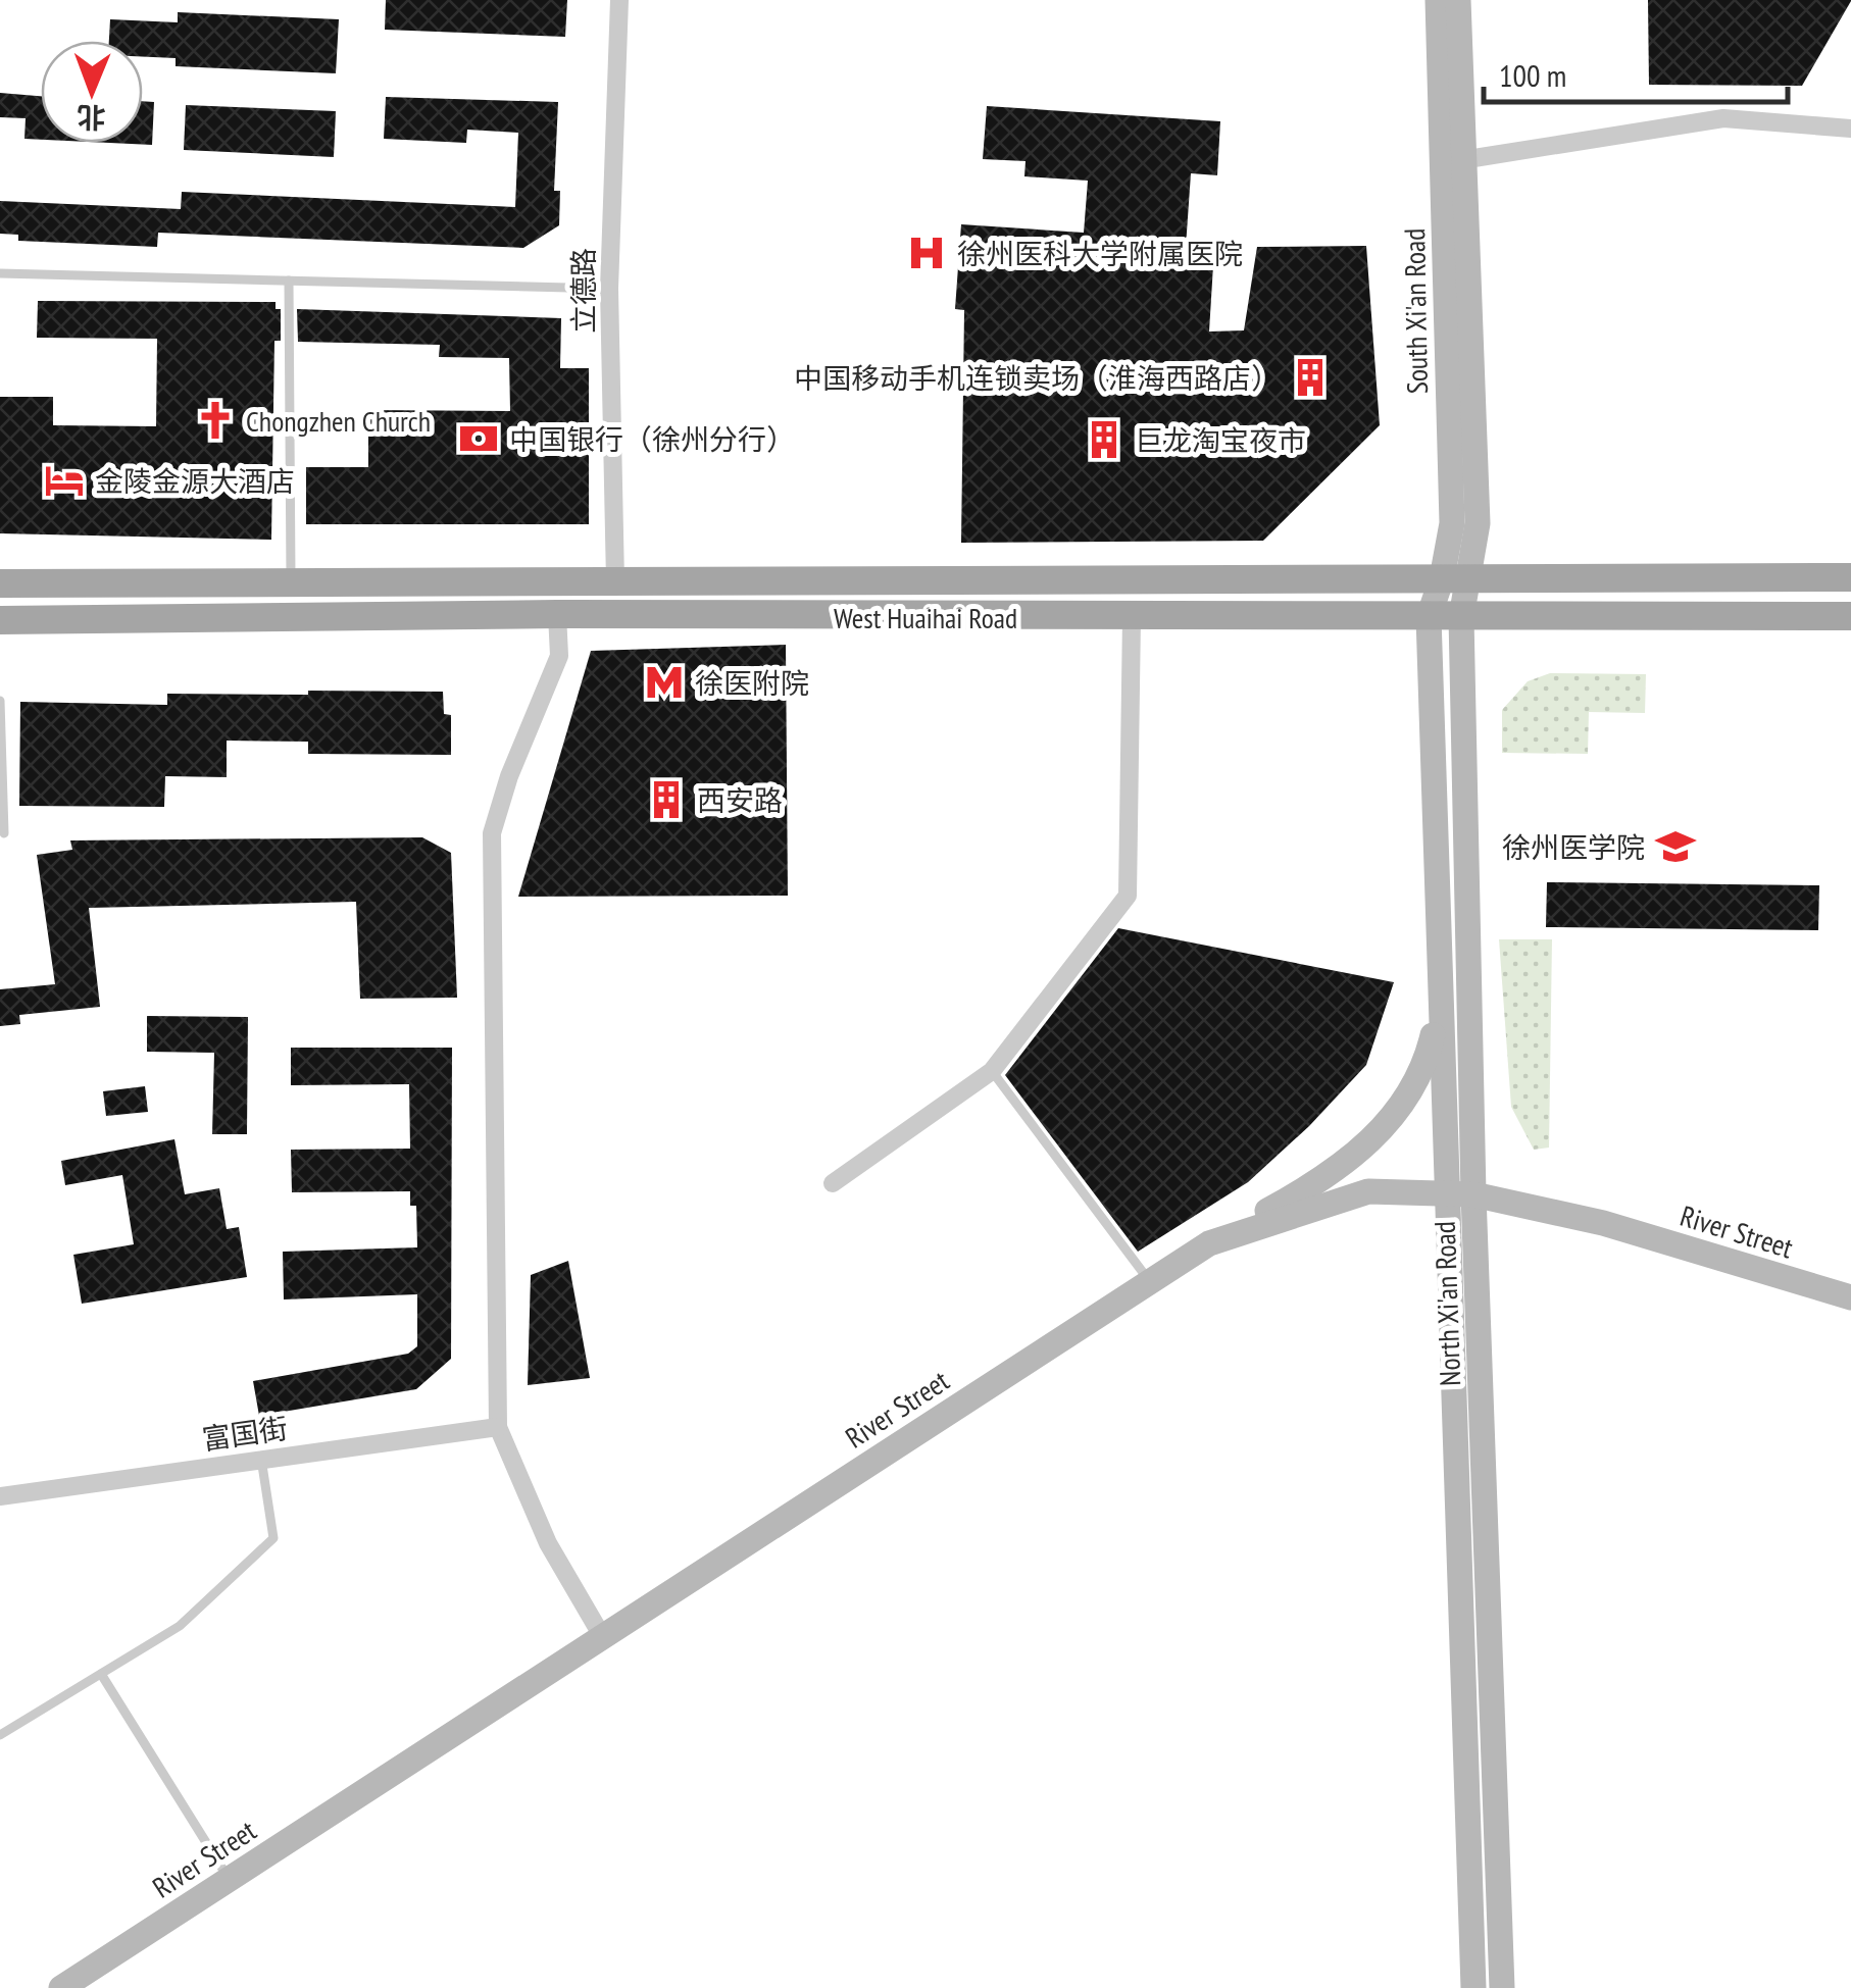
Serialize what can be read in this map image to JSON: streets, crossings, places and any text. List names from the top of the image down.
{
  "streets": {
    "main road": [
      "South Xi'an Road",
      "West Huaihai Road",
      "River Street",
      "North Xi'an Road"
    ],
    "street": ["立德路", "富国街"]
  },
  "crossings": [
    ["立德路", "West Huaihai Road"],
    ["South Xi'an Road", "West Huaihai Road"],
    ["South Xi'an Road", "North Xi'an Road"],
    ["West Huaihai Road", "North Xi'an Road"],
    ["River Street", "North Xi'an Road"]
  ],
  "places": {
    "hospital": ["徐州医科大学附属医院"],
    "building": ["中国移动手机连锁卖场（淮海西路店）", "巨龙淘宝夜市", "西安路"],
    "church": ["Chongzhen Church"],
    "bank": ["中国银行（徐州分行）"],
    "hotel": ["金陵金源大酒店"],
    "metro station": ["徐医附院"],
    "school or university": ["徐州医学院"]
  },
  "scale_bar": "100 m",
  "north": "bottom"
}
